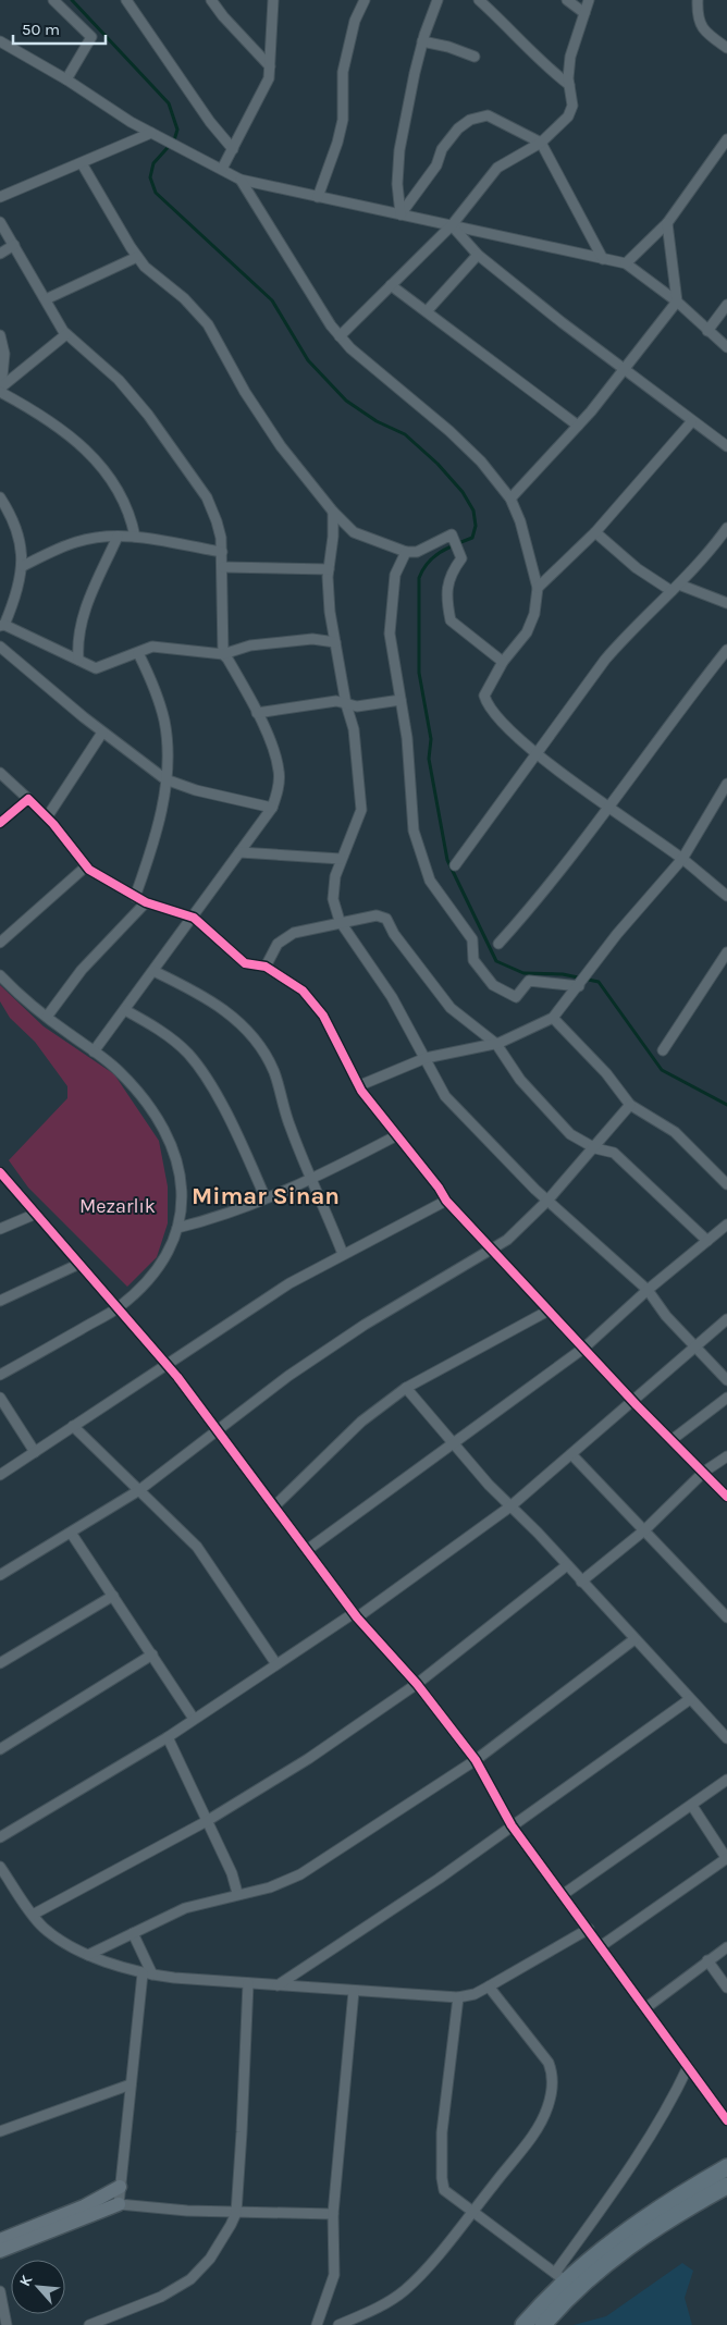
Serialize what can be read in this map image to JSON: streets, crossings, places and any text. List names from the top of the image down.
{
  "districts": ["Mimar Sinan"],
  "parks": ["Mezarlık"],
  "scale_bar": "50 m",
  "north": "top left"
}
